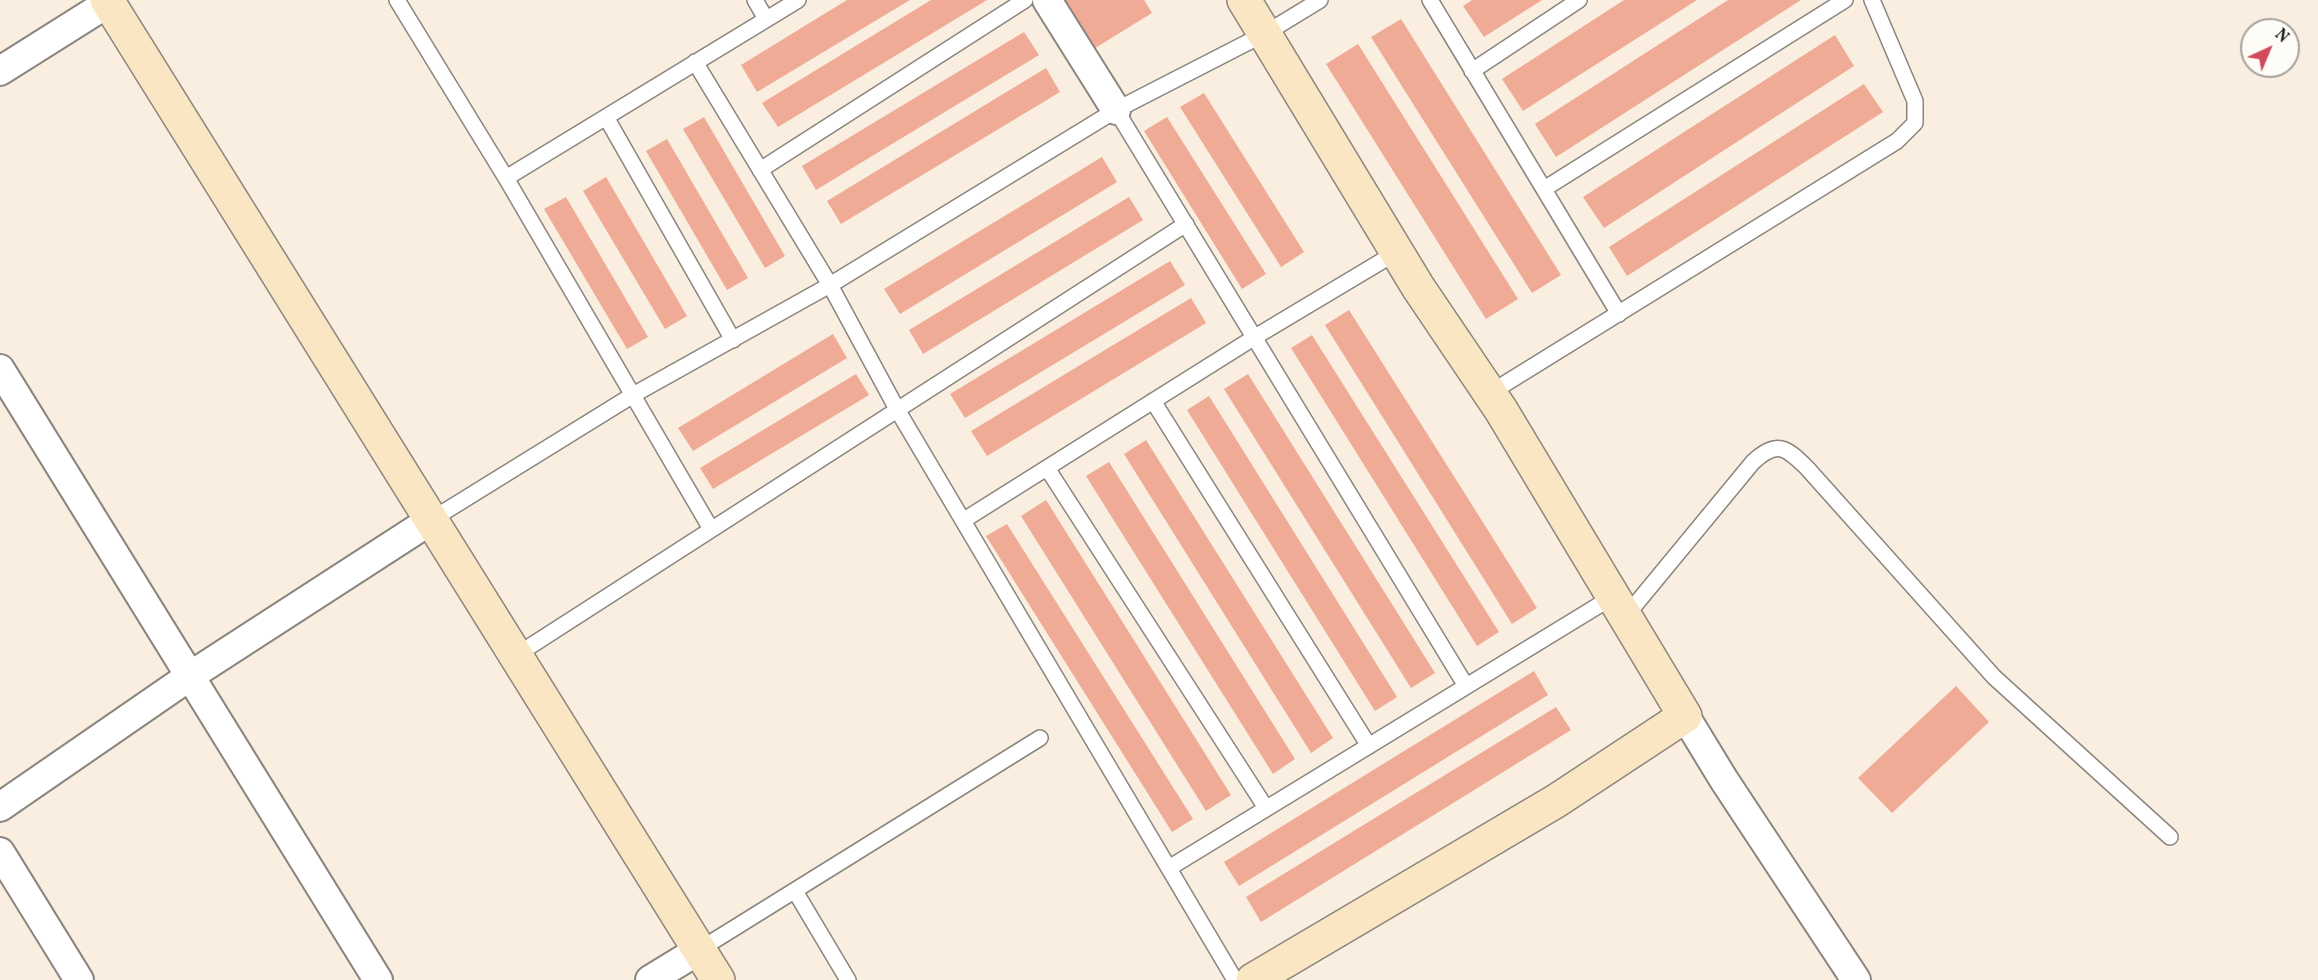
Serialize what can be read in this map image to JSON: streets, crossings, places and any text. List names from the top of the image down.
{
  "north": "top right"
}
